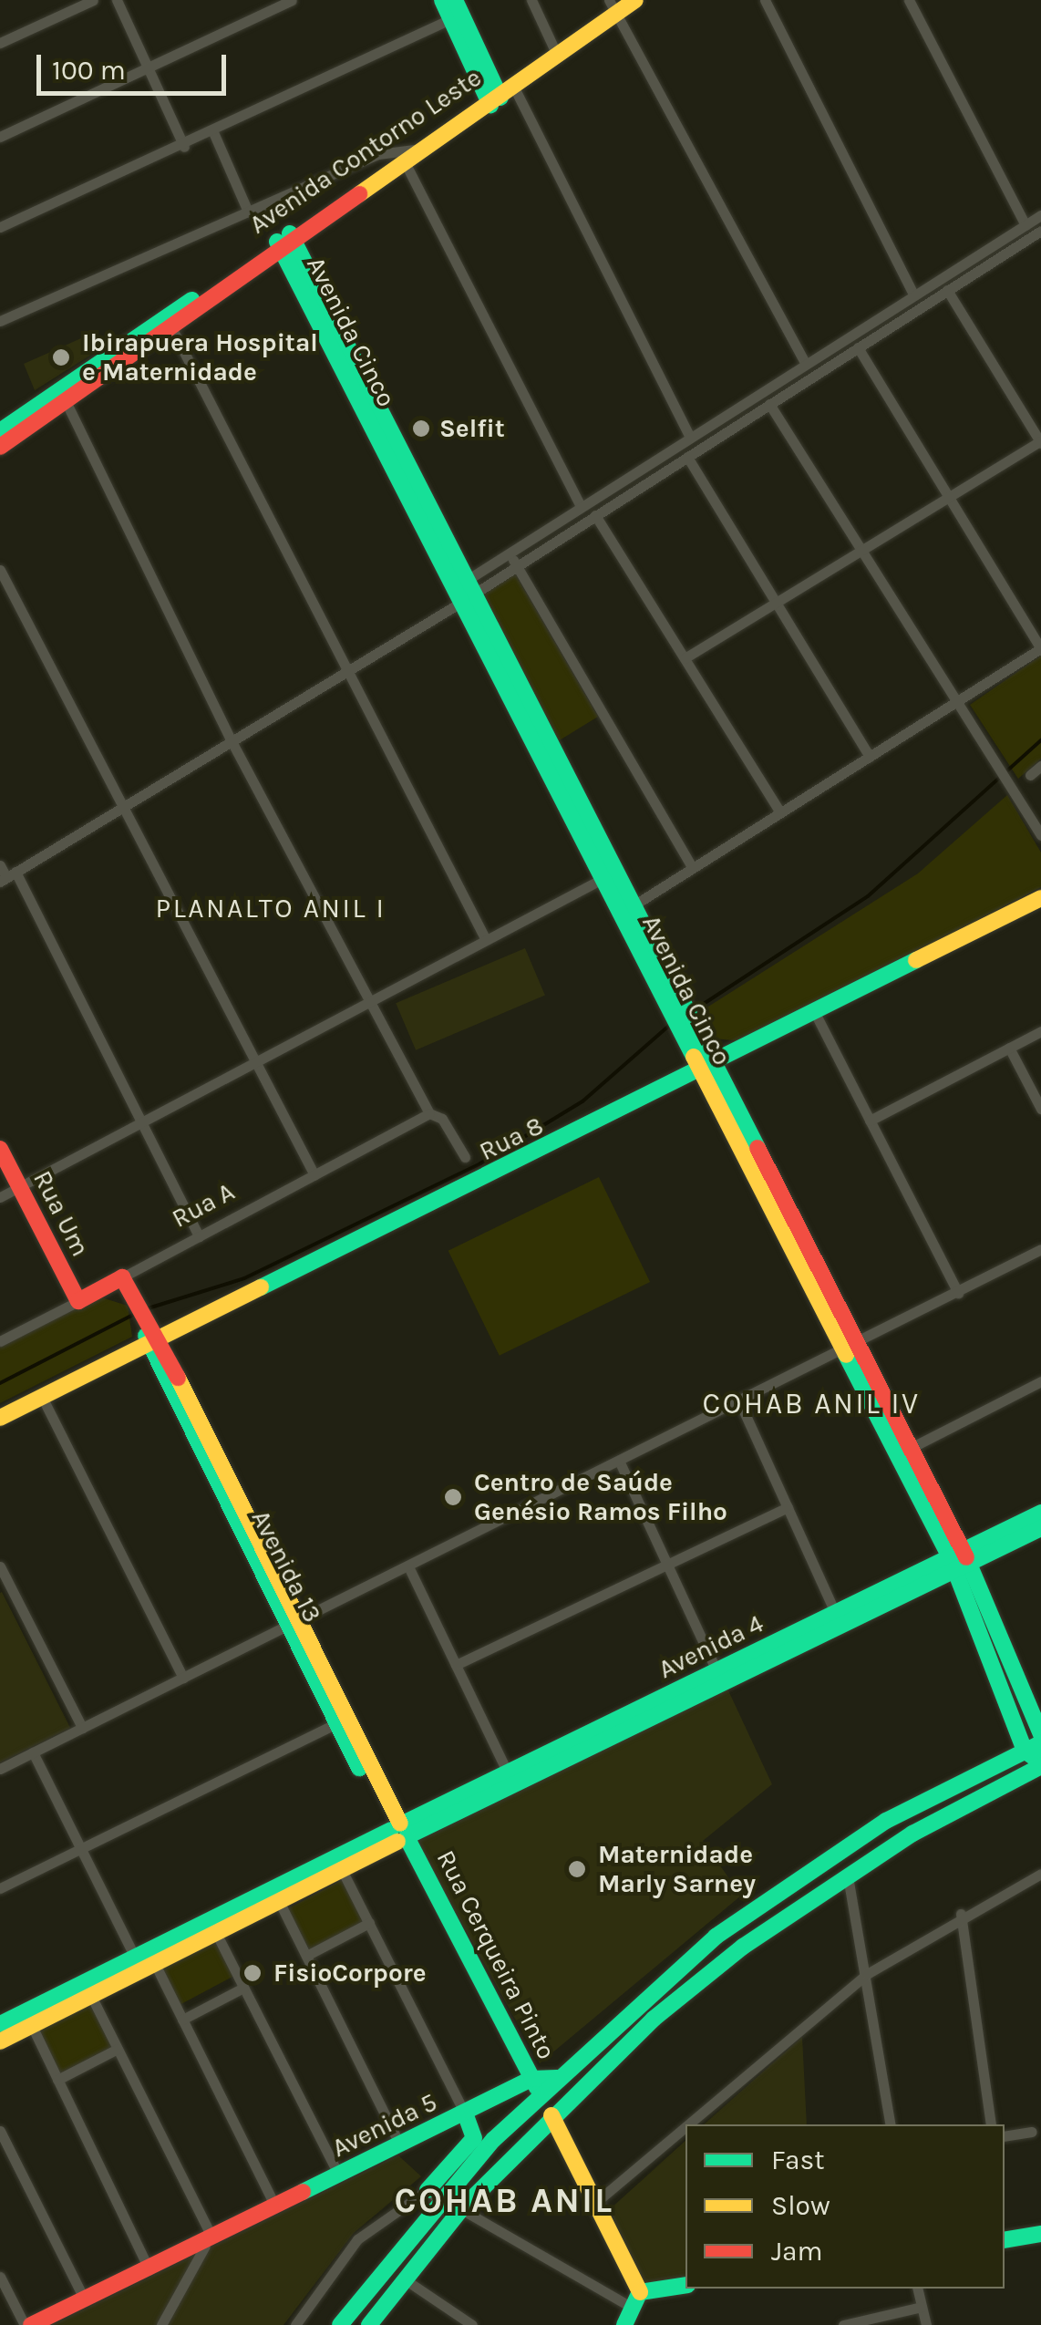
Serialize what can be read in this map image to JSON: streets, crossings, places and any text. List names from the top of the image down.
{
  "streets": {
    "main road": [
      "Avenida Contorno Leste",
      "Avenida Cinco",
      "Rua 8",
      "Rua A",
      "Rua Um",
      "Avenida 13",
      "Avenida 4",
      "Rua Cerqueira Pinto",
      "Avenida 5"
    ]
  },
  "crossings": [
    ["Avenida Contorno Leste", "Avenida Cinco"],
    ["Avenida Cinco", "Rua 8"],
    ["Avenida Cinco", "Avenida 4"],
    ["Rua 8", "Avenida 13"],
    ["Rua A", "Rua Um"],
    ["Rua A", "Avenida 13"],
    ["Avenida 13", "Avenida 4"],
    ["Avenida 13", "Rua Cerqueira Pinto"],
    ["Avenida 4", "Rua Cerqueira Pinto"],
    ["Rua Cerqueira Pinto", "Avenida 5"]
  ],
  "districts": ["PLANALTO ANIL I", "COHAB ANIL IV", "COHAB ANIL"],
  "places": [
    "Ibirapuera Hospital e Maternidade",
    "Selfit",
    "Centro de Saúde Genésio Ramos Filho",
    "Maternidade Marly Sarney",
    "FisioCorpore"
  ],
  "legend": ["Fast", "Slow", "Jam"],
  "scale_bar": "100 m"
}
